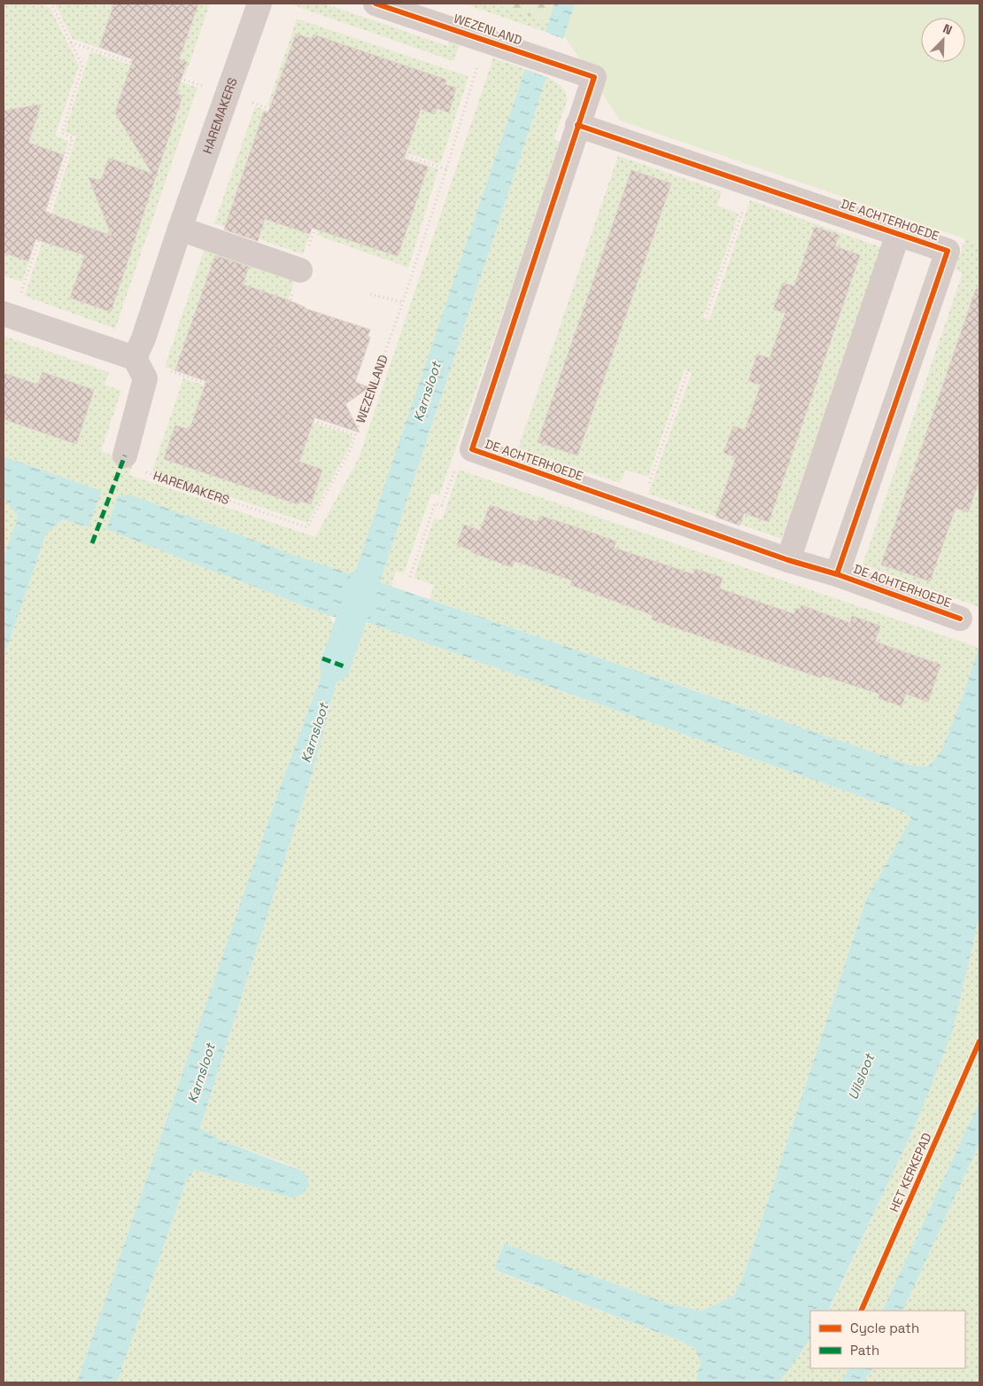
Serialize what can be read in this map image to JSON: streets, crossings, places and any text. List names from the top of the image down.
{
  "streets": {
    "street": ["WEZENLAND", "HAREMAKERS", "DE ACHTERHOEDE"],
    "cycle path": ["HET KERKEPAD"]
  },
  "crossings": [
    ["WEZENLAND", "HAREMAKERS"],
    ["WEZENLAND", "DE ACHTERHOEDE"]
  ],
  "water": ["Karnsloot", "Uilsloot"],
  "legend": ["Cycle path", "Path"],
  "north": "top right"
}
